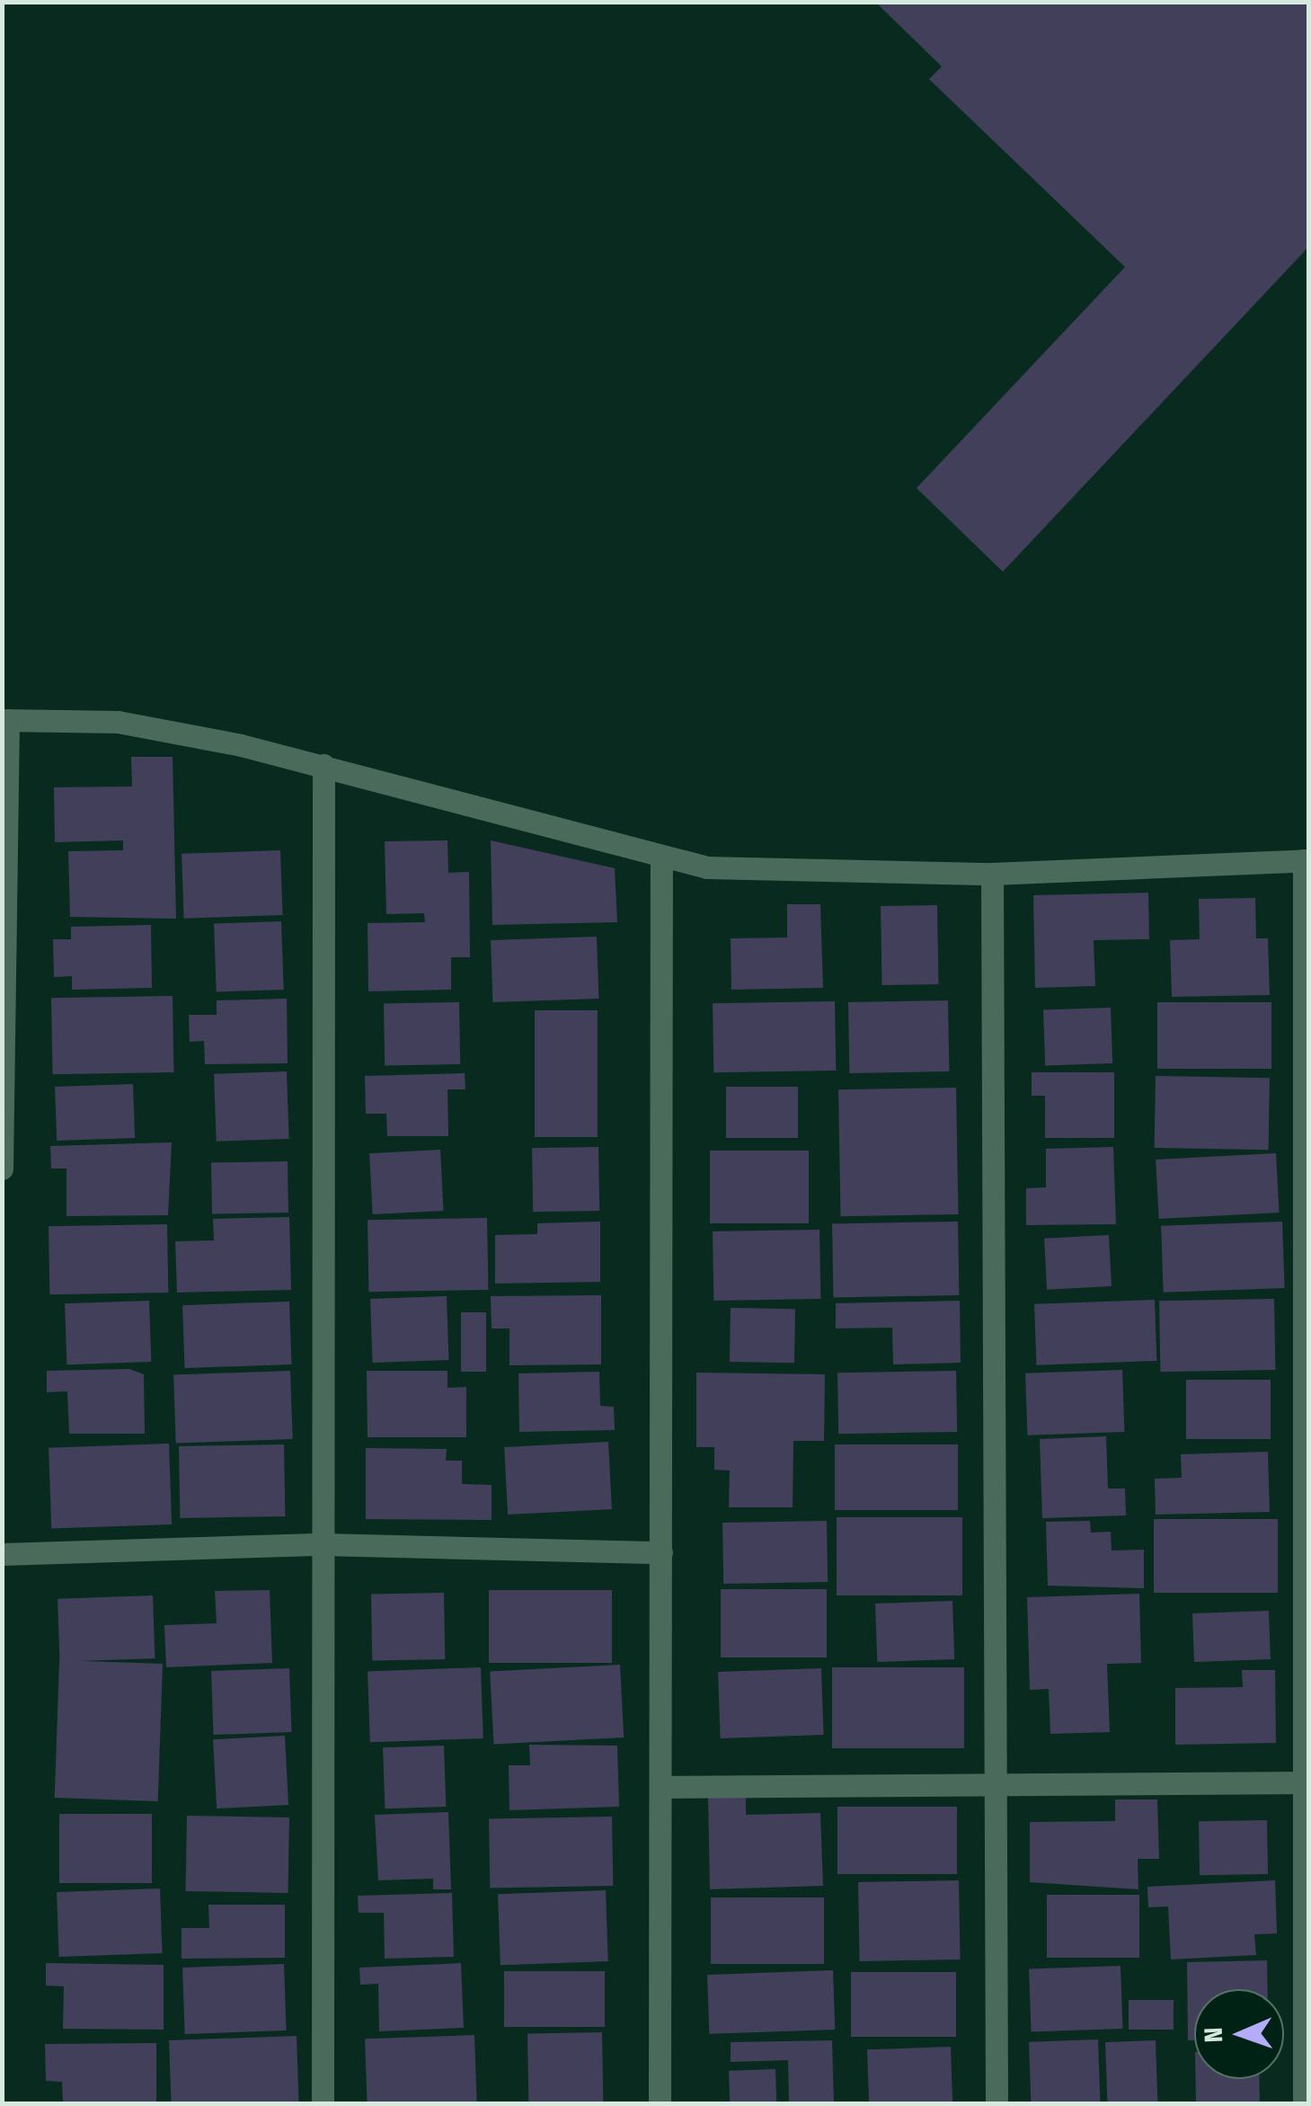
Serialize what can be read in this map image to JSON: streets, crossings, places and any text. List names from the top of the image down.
{
  "north": "left"
}
